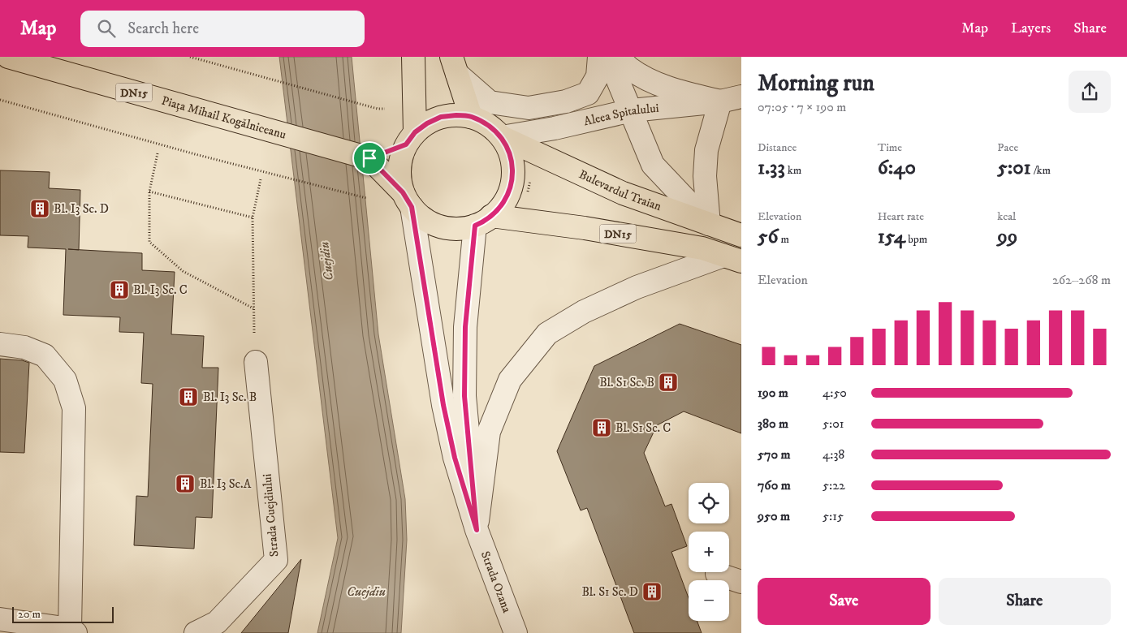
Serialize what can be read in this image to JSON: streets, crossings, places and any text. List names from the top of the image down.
{
  "streets": {
    "main road": ["DN15", "Piața Mihail Kogălniceanu", "Bulevardul Traian"],
    "street": ["Aleea Spitalului", "Strada Cuejdiului", "Strada Ozana"]
  },
  "crossings": [
    ["DN15", "Aleea Spitalului"],
    ["DN15", "Piața Mihail Kogălniceanu"],
    ["DN15", "Bulevardul Traian"],
    ["DN15", "Strada Ozana"],
    ["Aleea Spitalului", "Bulevardul Traian"],
    ["Aleea Spitalului", "Strada Ozana"],
    ["Bulevardul Traian", "Strada Ozana"]
  ],
  "water": ["Cuejdiu"],
  "places": {
    "building": [
      "Bl. I3 Sc. D",
      "Bl. I3 Sc. C",
      "Bl. S1 Sc. B",
      "Bl. I3 Sc. B",
      "Bl. S1 Sc. C",
      "Bl. I3 Sc.A",
      "Bl. S1 Sc. D"
    ]
  },
  "scale_bar": "20 m",
  "page": {
    "header": "Map",
    "search": "Search here",
    "nav": ["Map", "Layers", "Share"],
    "heading": ["Morning run", "07:05 · 7 × 190 m"],
    "stats": [
      ["Distance", "1.33 km"],
      ["Time", "6:40"],
      ["Pace", "5:01 /km"],
      ["Elevation", "56 m"],
      ["Heart rate", "154 bpm"],
      ["kcal", "99"]
    ],
    "chart": ["Elevation", "262–268 m"],
    "list": [
      {
        "name": "190 m",
        "note": "4:50"
      },
      {
        "name": "380 m",
        "note": "5:01"
      },
      {
        "name": "570 m",
        "note": "4:38"
      },
      {
        "name": "760 m",
        "note": "5:22"
      },
      {
        "name": "950 m",
        "note": "5:15"
      }
    ],
    "map_buttons": ["+", "−"],
    "buttons": ["Save", "Share"],
    "scale": "20 m"
  }
}
